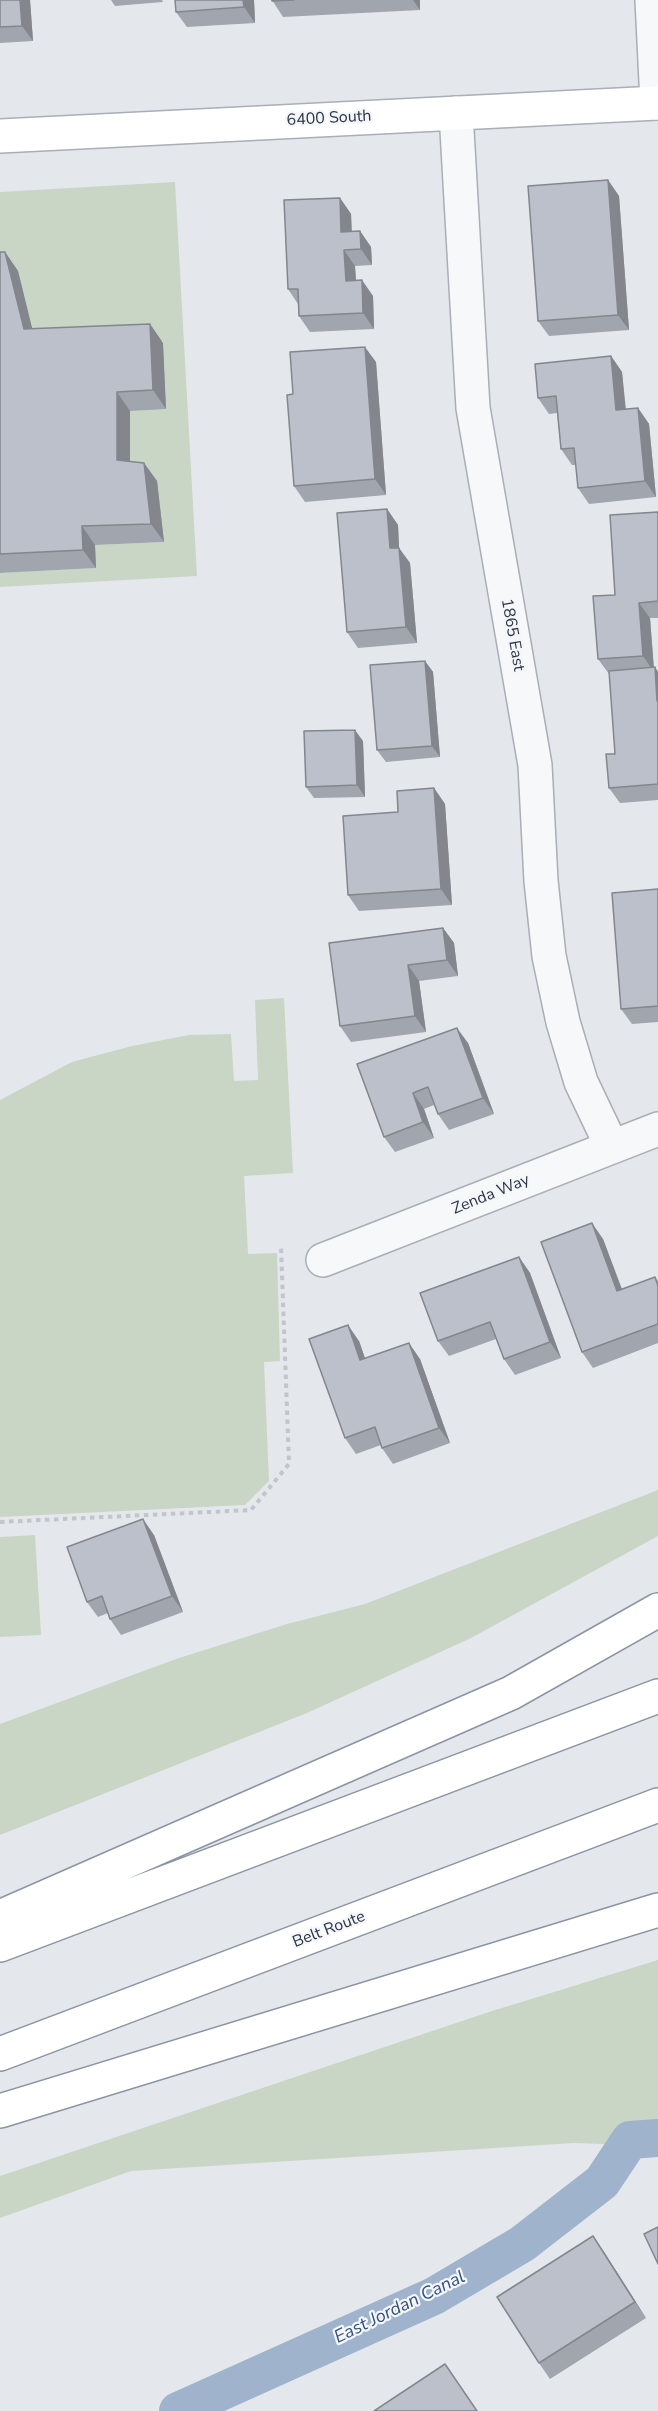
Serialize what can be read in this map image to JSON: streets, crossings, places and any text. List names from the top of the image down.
{
  "streets": {
    "main road": ["6400 South", "Belt Route"],
    "street": ["1865 East", "Zenda Way"]
  },
  "crossings": [
    ["6400 South", "1865 East"],
    ["1865 East", "Zenda Way"]
  ],
  "water": ["East Jordan Canal"]
}
